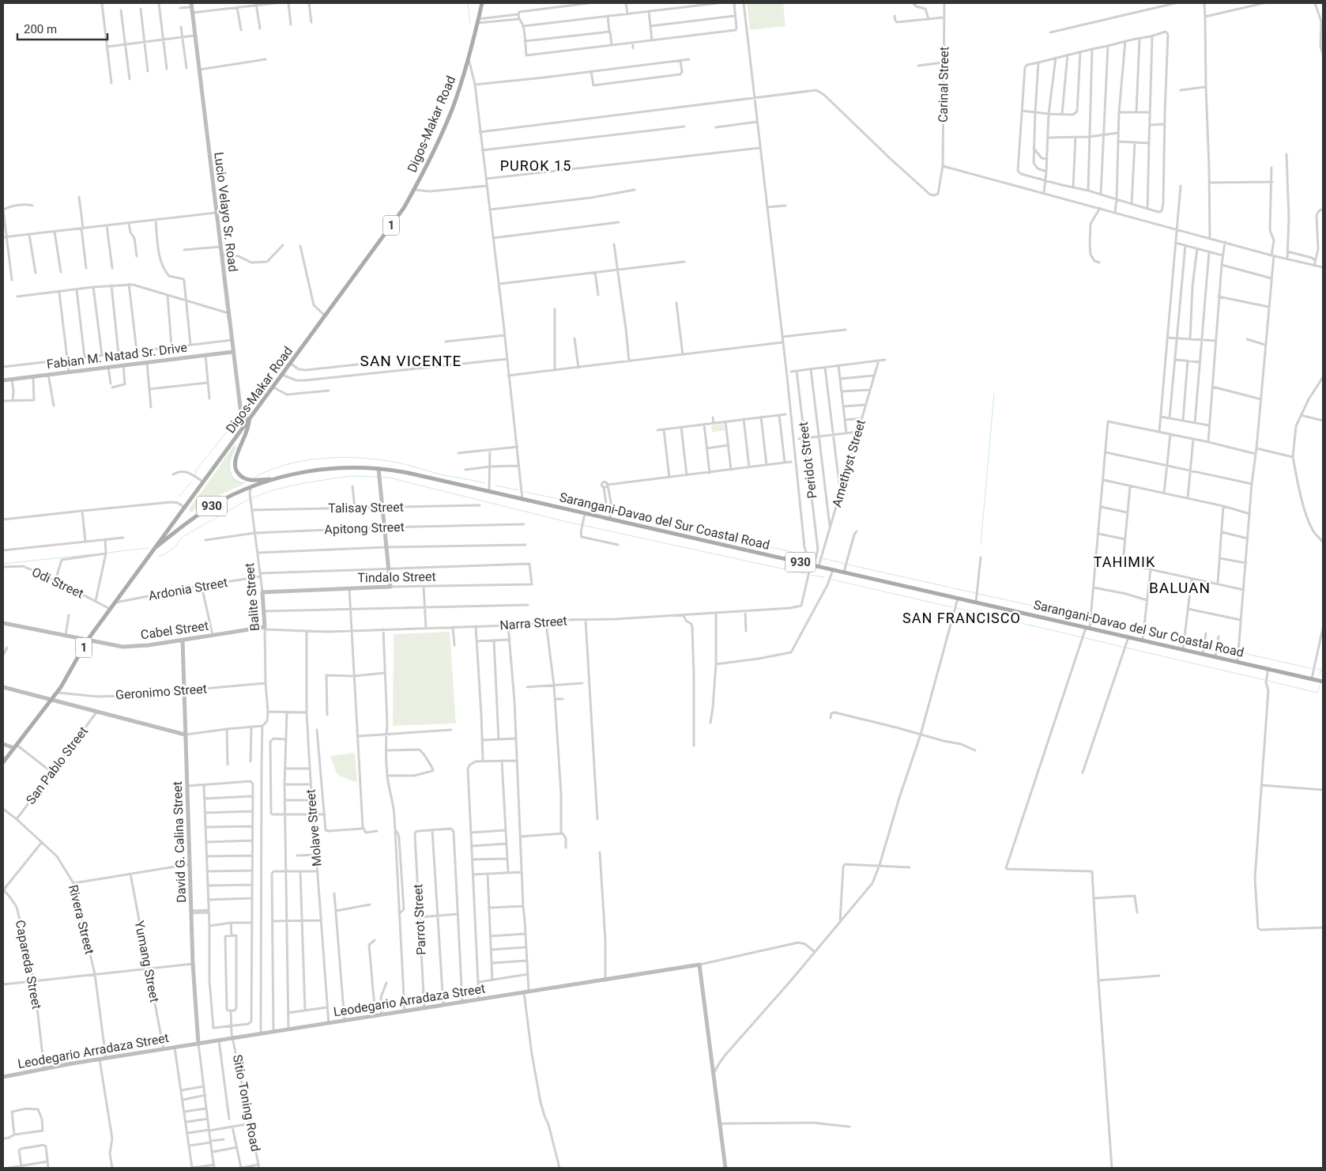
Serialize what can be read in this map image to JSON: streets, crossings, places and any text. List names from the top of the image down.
{
  "streets": {
    "main road": [
      "Digos-Makar Road",
      "1",
      "930",
      "Sarangani-Davao del Sur Coastal Road"
    ],
    "street": [
      "Carinal Street",
      "Lucio Velayo Sr. Road",
      "Fabian M. Natad Sr. Drive",
      "Peridot Street",
      "Amethyst Street",
      "Talisay Street",
      "Apitong Street",
      "Tindalo Street",
      "Odi Street",
      "Ardonia Street",
      "Balite Street",
      "Narra Street",
      "Cabel Street",
      "Geronimo Street",
      "San Pablo Street",
      "Molave Street",
      "David G. Calina Street",
      "Rivera Street",
      "Parrot Street",
      "Yumang Street",
      "Capareda Street",
      "Leodegario Arradaza Street",
      "Sitio Toning Road"
    ]
  },
  "crossings": [
    ["Digos-Makar Road", "Lucio Velayo Sr. Road"],
    ["Digos-Makar Road", "Sarangani-Davao del Sur Coastal Road"],
    ["Digos-Makar Road", "Odi Street"],
    ["Digos-Makar Road", "Ardonia Street"],
    ["Digos-Makar Road", "Cabel Street"],
    ["Digos-Makar Road", "Geronimo Street"],
    ["Lucio Velayo Sr. Road", "Fabian M. Natad Sr. Drive"],
    ["Lucio Velayo Sr. Road", "Sarangani-Davao del Sur Coastal Road"],
    ["Amethyst Street", "Sarangani-Davao del Sur Coastal Road"],
    ["Talisay Street", "Balite Street"],
    ["Sarangani-Davao del Sur Coastal Road", "Balite Street"],
    ["Sarangani-Davao del Sur Coastal Road", "Narra Street"],
    ["Apitong Street", "Balite Street"],
    ["Tindalo Street", "Ardonia Street"],
    ["Tindalo Street", "Balite Street"],
    ["Ardonia Street", "Balite Street"],
    ["Balite Street", "Narra Street"],
    ["Balite Street", "Cabel Street"],
    ["Balite Street", "Geronimo Street"],
    ["Narra Street", "Cabel Street"],
    ["Narra Street", "Molave Street"],
    ["Cabel Street", "David G. Calina Street"],
    ["Geronimo Street", "David G. Calina Street"],
    ["San Pablo Street", "Rivera Street"],
    ["Molave Street", "Leodegario Arradaza Street"],
    ["David G. Calina Street", "Leodegario Arradaza Street"],
    ["Rivera Street", "Leodegario Arradaza Street"],
    ["Parrot Street", "Leodegario Arradaza Street"],
    ["Yumang Street", "Leodegario Arradaza Street"],
    ["Capareda Street", "Leodegario Arradaza Street"],
    ["Leodegario Arradaza Street", "Sitio Toning Road"]
  ],
  "districts": [
    "PUROK 15",
    "SAN VICENTE",
    "TAHIMIK",
    "BALUAN",
    "SAN FRANCISCO"
  ],
  "scale_bar": "200 m"
}
